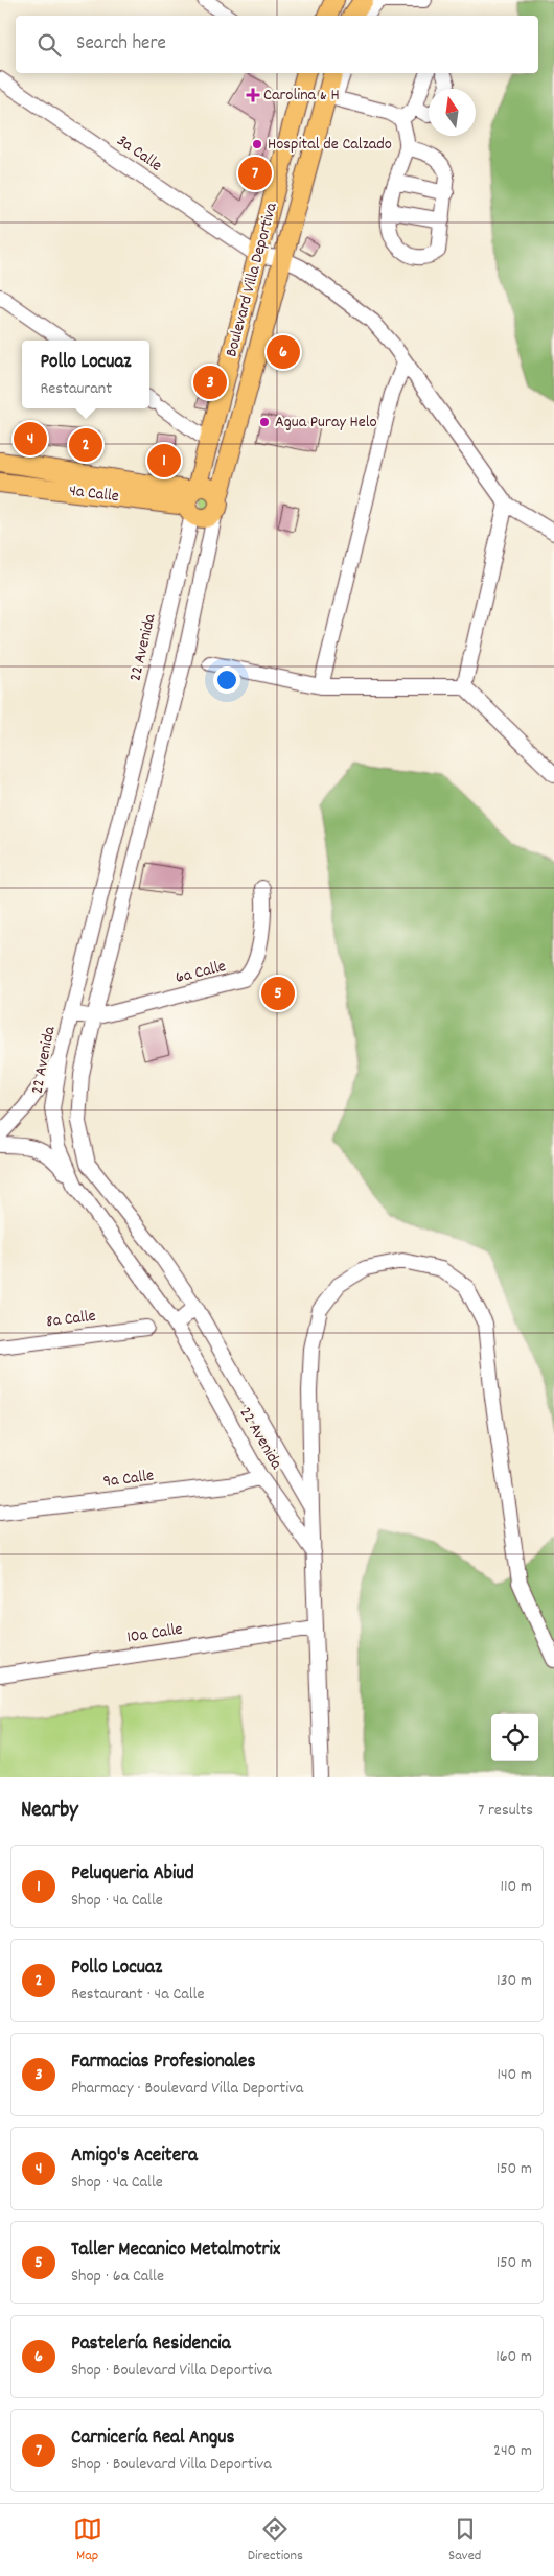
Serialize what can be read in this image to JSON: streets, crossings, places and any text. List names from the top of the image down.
{
  "streets": {
    "main road": ["Boulevard Villa Deportiva", "4a Calle"],
    "street": [
      "3a Calle",
      "22 Avenida",
      "6a Calle",
      "8a Calle",
      "9a Calle",
      "10a Calle"
    ]
  },
  "crossings": [
    ["3a Calle", "Boulevard Villa Deportiva"],
    ["Boulevard Villa Deportiva", "4a Calle"],
    ["Boulevard Villa Deportiva", "22 Avenida"],
    ["4a Calle", "22 Avenida"],
    ["22 Avenida", "6a Calle"],
    ["22 Avenida", "9a Calle"]
  ],
  "places": {
    "health": ["Carolina & H"],
    "other": ["Hospital de Calzado", "Agua Puray Helo"]
  },
  "north": "top",
  "page": {
    "search": "Search here",
    "pins": [
      "7",
      "6",
      "3",
      "4",
      "2",
      "1",
      "5"
    ],
    "popup": ["Pollo Locuaz", "Restaurant"],
    "heading": ["Nearby", "7 results"],
    "list": [
      {
        "mark": "1",
        "name": "Peluqueria Abiud",
        "note": "Shop · 4a Calle",
        "value": "110 m"
      },
      {
        "mark": "2",
        "name": "Pollo Locuaz",
        "note": "Restaurant · 4a Calle",
        "value": "130 m"
      },
      {
        "mark": "3",
        "name": "Farmacias Profesionales",
        "note": "Pharmacy · Boulevard Villa Deportiva",
        "value": "140 m"
      },
      {
        "mark": "4",
        "name": "Amigo's Aceitera",
        "note": "Shop · 4a Calle",
        "value": "150 m"
      },
      {
        "mark": "5",
        "name": "Taller Mecanico Metalmotrix",
        "note": "Shop · 6a Calle",
        "value": "150 m"
      },
      {
        "mark": "6",
        "name": "Pastelería Residencia",
        "note": "Shop · Boulevard Villa Deportiva",
        "value": "160 m"
      },
      {
        "mark": "7",
        "name": "Carnicería Real Angus",
        "note": "Shop · Boulevard Villa Deportiva",
        "value": "240 m"
      }
    ],
    "nav": ["Map", "Directions", "Saved"]
  }
}
